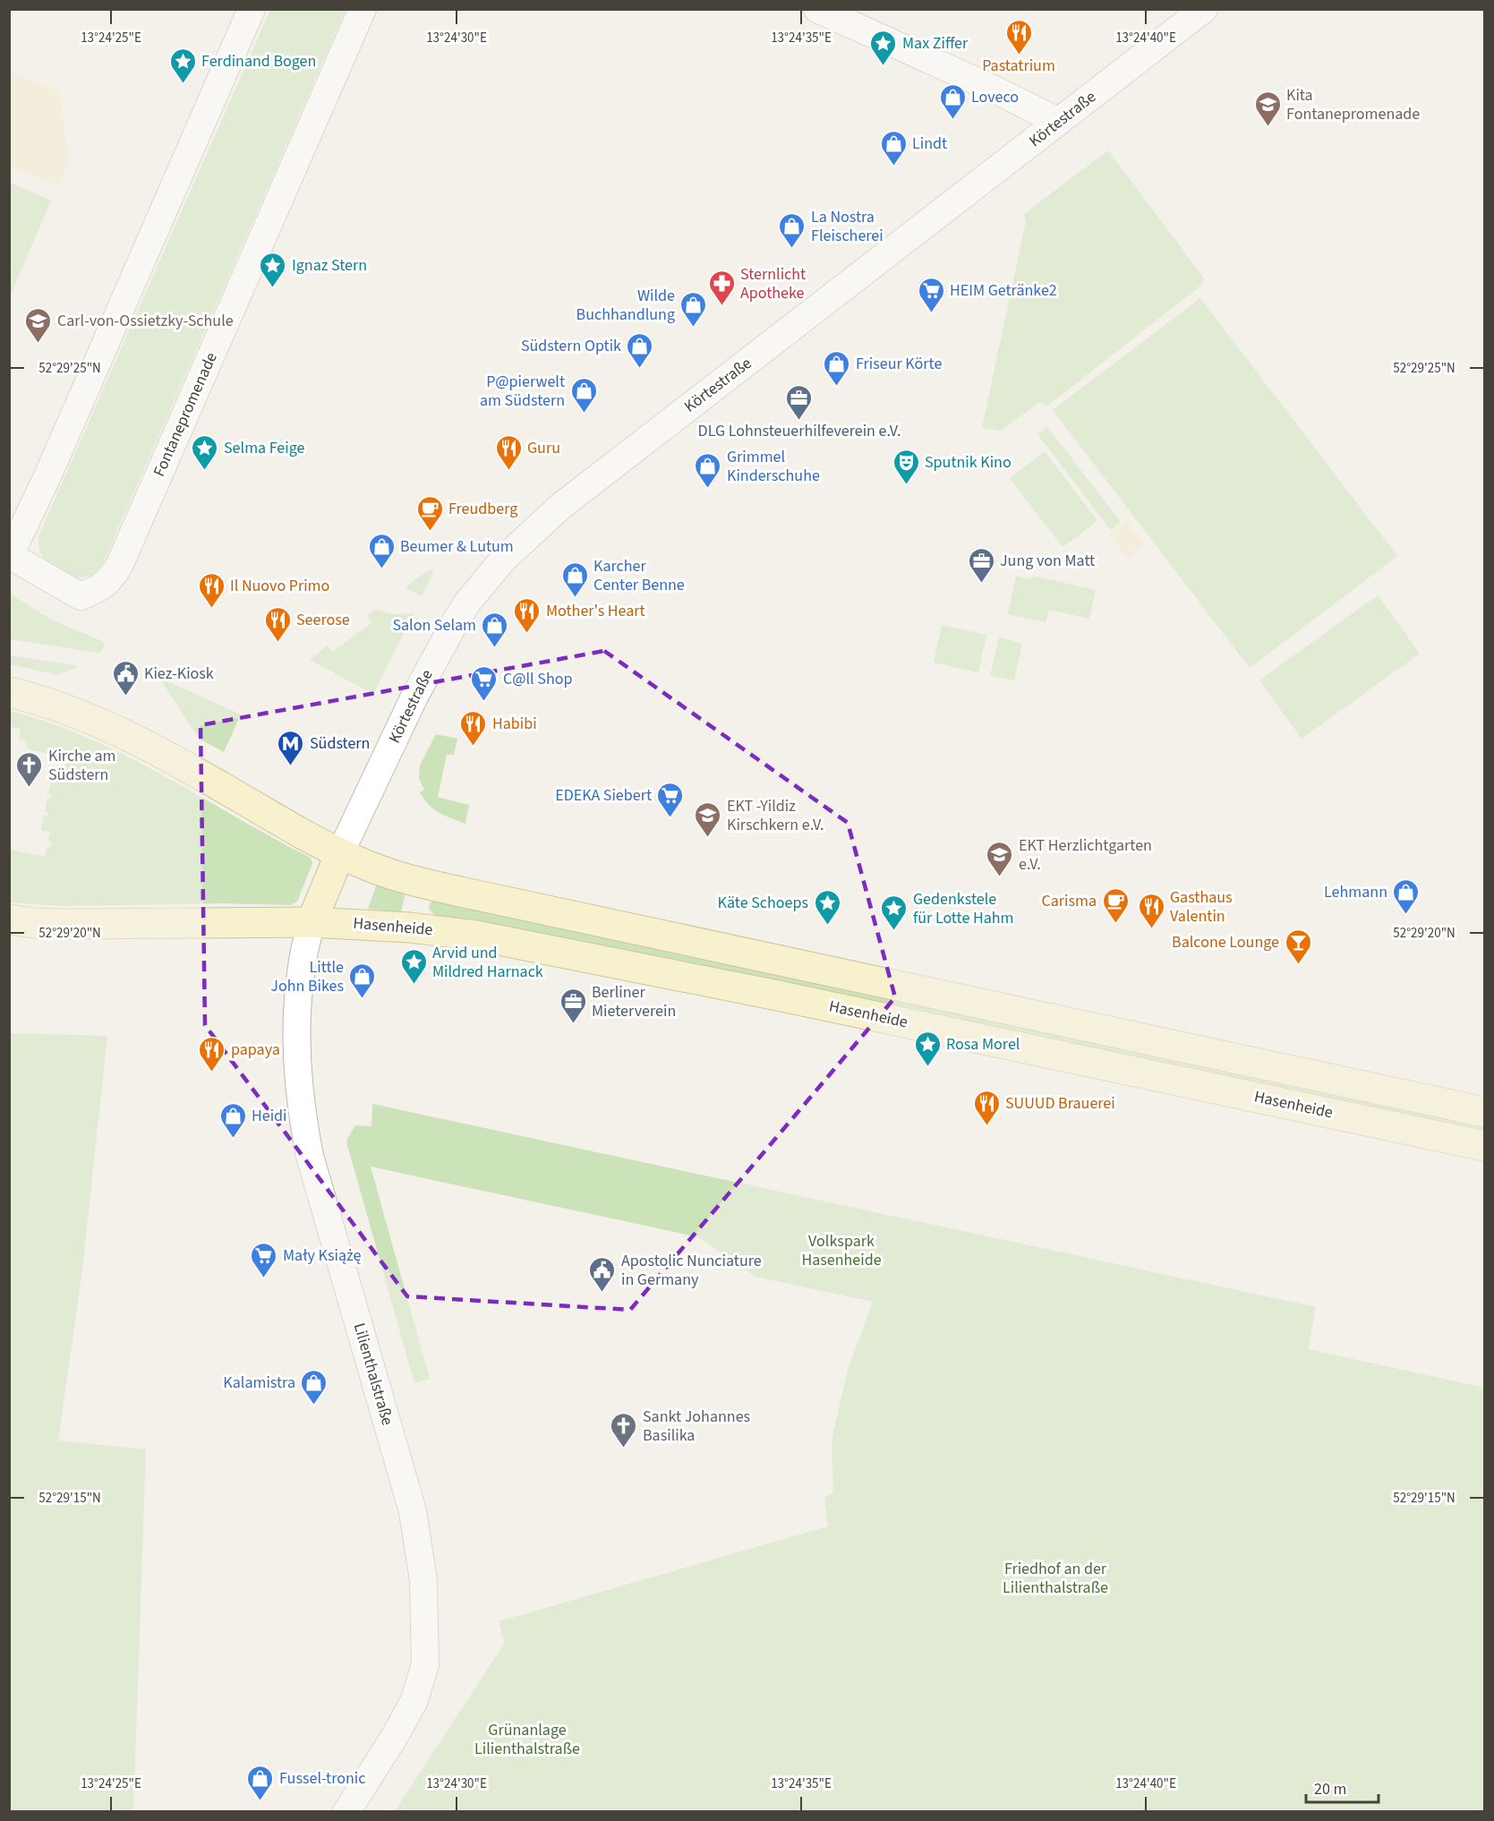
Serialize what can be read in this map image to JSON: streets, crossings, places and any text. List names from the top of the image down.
{
  "streets": {
    "main road": ["Hasenheide"],
    "street": ["Körtestraße", "Fontanepromenade", "Lilienthalstraße"]
  },
  "crossings": [
    ["Körtestraße", "Hasenheide"],
    ["Hasenheide", "Lilienthalstraße"]
  ],
  "parks": ["Volkspark Hasenheide", "Friedhof an der Lilienthalstraße", "Grünanlage Lilienthalstraße"],
  "places": {
    "restaurant": [
      "Pastatrium",
      "Guru",
      "Il Nuovo Primo",
      "Mother's Heart",
      "Seerose",
      "Habibi",
      "Gasthaus Valentin",
      "papaya",
      "SUUUD Brauerei"
    ],
    "place": [
      "Max Ziffer",
      "Ferdinand Bogen",
      "Ignaz Stern",
      "Selma Feige",
      "Käte Schoeps",
      "Gedenkstele für Lotte Hahm",
      "Arvid und Mildred Harnack",
      "Rosa Morel"
    ],
    "shop": [
      "Loveco",
      "Lindt",
      "La Nostra Fleischerei",
      "Wilde Buchhandlung",
      "Südstern Optik",
      "Friseur Körte",
      "P@pierwelt am Südstern",
      "Grimmel Kinderschuhe",
      "Beumer & Lutum",
      "Karcher Center Benne",
      "Salon Selam",
      "Lehmann",
      "Little John Bikes",
      "Heidi",
      "Kalamistra",
      "Fussel-tronic"
    ],
    "school or university": [
      "Kita Fontanepromenade",
      "Carl-von-Ossietzky-Schule",
      "EKT -Yildiz Kirschkern e.V.",
      "EKT Herzlichtgarten e.V."
    ],
    "pharmacy": ["Sternlicht Apotheke"],
    "supermarket": [
      "HEIM Getränke2",
      "C@ll Shop",
      "EDEKA Siebert",
      "Mały Książę"
    ],
    "office": ["DLG Lohnsteuerhilfeverein e.V.", "Jung von Matt", "Berliner Mieterverein"],
    "theatre": ["Sputnik Kino"],
    "cafe": ["Freudberg", "Carisma"],
    "public building": ["Kiez-Kiosk", "Apostolic Nunciature in Germany"],
    "metro station": ["Südstern"],
    "church": ["Kirche am Südstern", "Sankt Johannes Basilika"],
    "bar": ["Balcone Lounge"]
  },
  "scale_bar": "20 m",
  "coordinates": [
    "13°24'25\"E",
    "13°24'30\"E",
    "13°24'35\"E",
    "13°24'40\"E",
    "52°29'25\"N",
    "52°29'20\"N",
    "52°29'15\"N"
  ]
}
